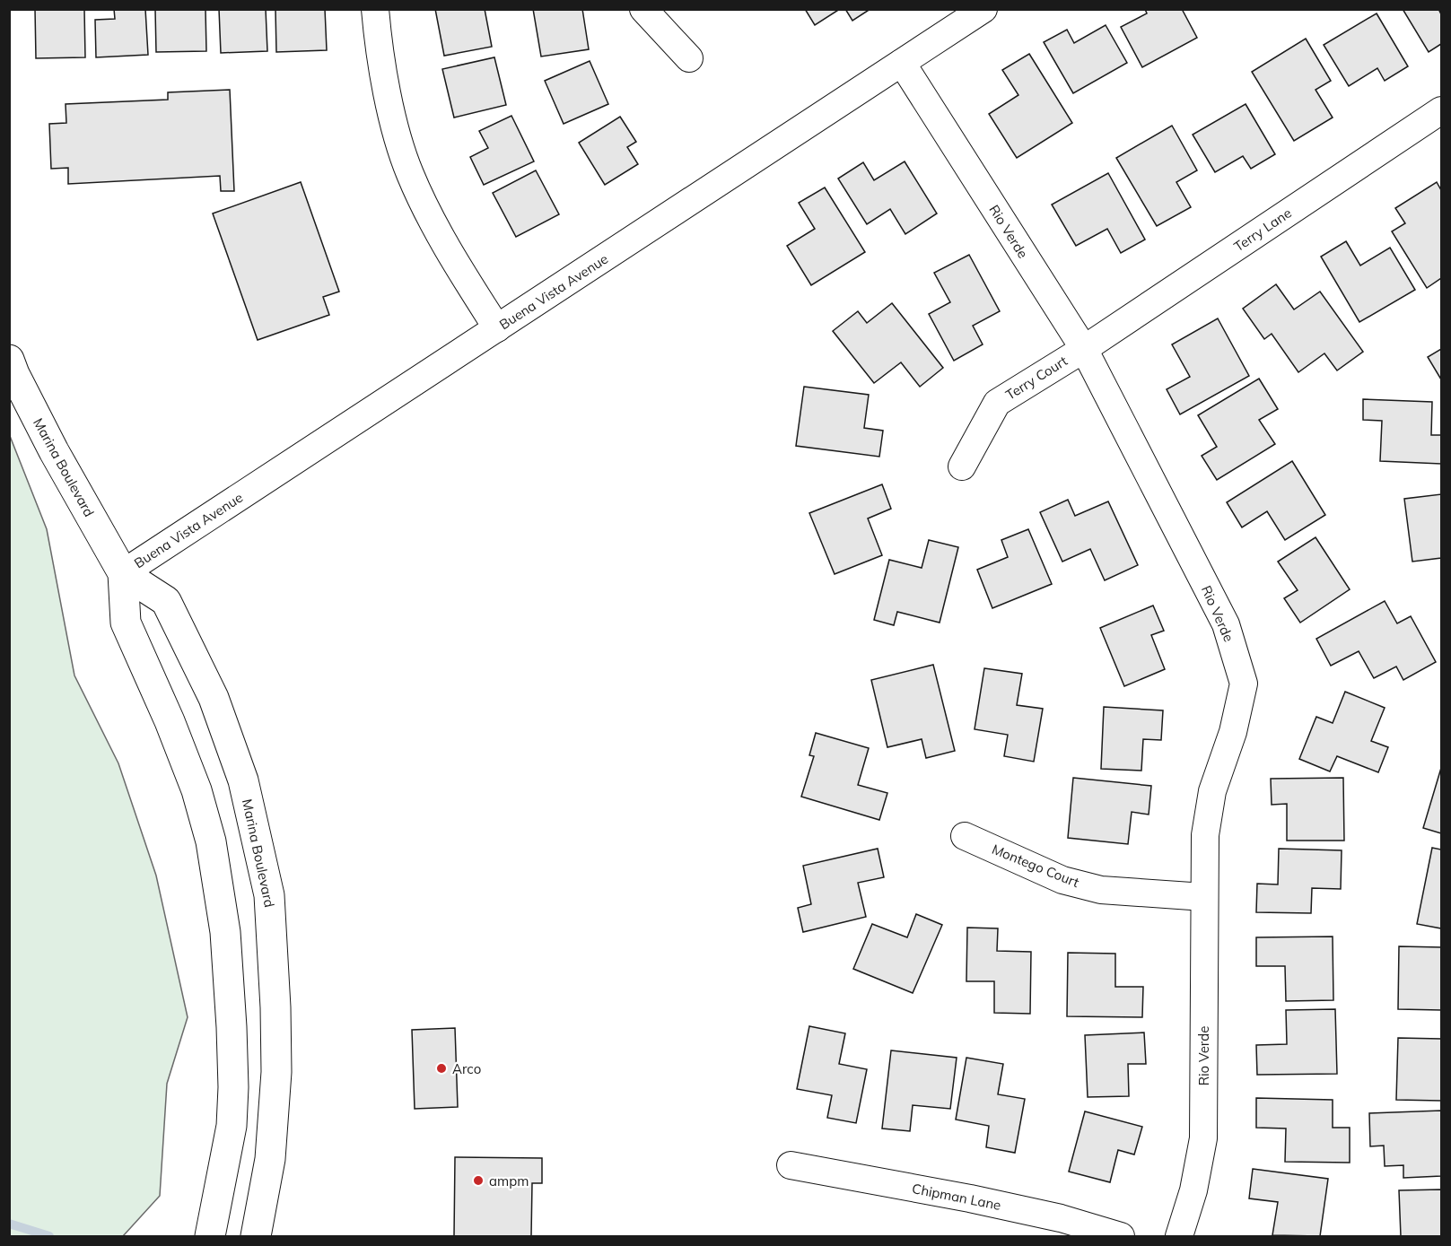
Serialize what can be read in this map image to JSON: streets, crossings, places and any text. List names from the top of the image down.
{
  "streets": {
    "street": [
      "Terry Lane",
      "Rio Verde",
      "Buena Vista Avenue",
      "Terry Court",
      "Marina Boulevard",
      "Montego Court",
      "Chipman Lane"
    ]
  },
  "crossings": [
    ["Terry Lane", "Rio Verde"],
    ["Terry Lane", "Terry Court"],
    ["Rio Verde", "Buena Vista Avenue"],
    ["Rio Verde", "Terry Court"],
    ["Rio Verde", "Montego Court"],
    ["Buena Vista Avenue", "Marina Boulevard"]
  ],
  "places": ["Arco", "ampm"]
}
